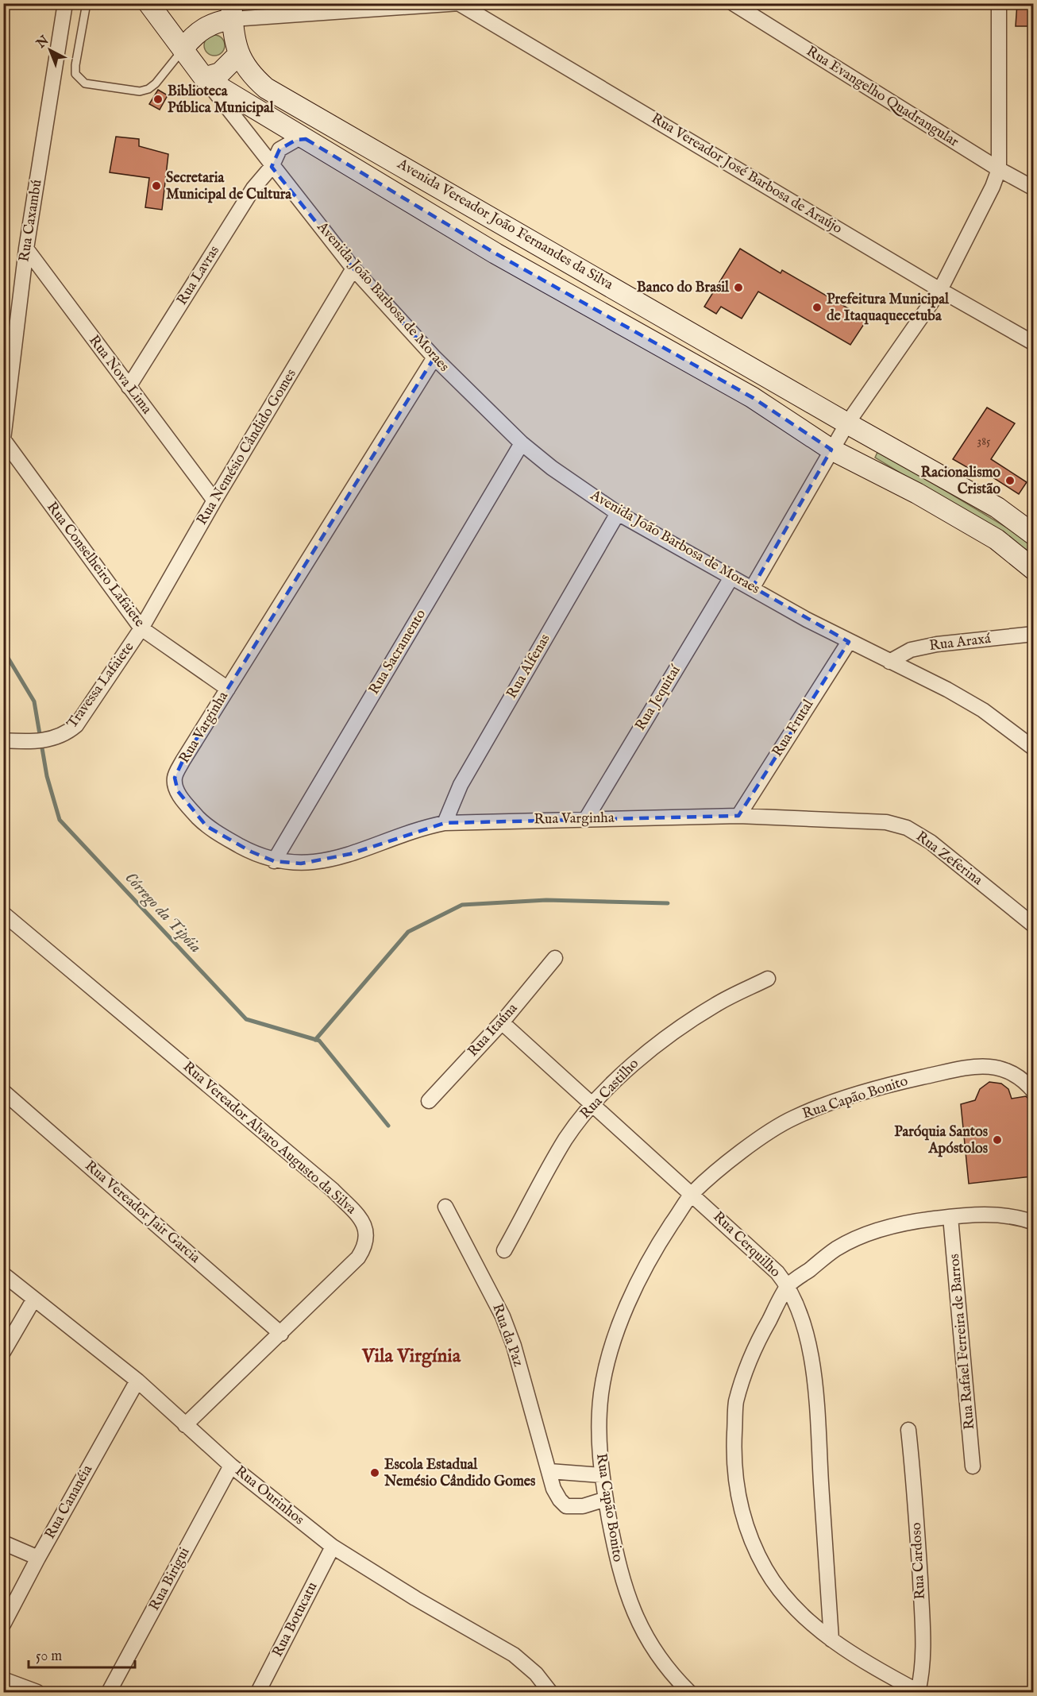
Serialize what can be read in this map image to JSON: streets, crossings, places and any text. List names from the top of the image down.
{
  "streets": {
    "main road": ["Avenida Vereador João Fernandes da Silva", "Avenida João Barbosa de Moraes"],
    "street": [
      "Rua Evangelho Quadrangular",
      "Rua Vereador José Barbosa de Araújo",
      "Rua Caxambú",
      "Rua Lavras",
      "Rua Nova Lima",
      "Rua Nemésio Cândido Gomes",
      "Rua Conselheiro Lafaiete",
      "Rua Araxá",
      "Rua Sacramento",
      "Rua Alfenas",
      "Travessa Lafaiete",
      "Rua Jequitaí",
      "Rua Varginha",
      "Rua Frutal",
      "Rua Zeferina",
      "Rua Itaúna",
      "Rua Castilho",
      "Rua Capão Bonito",
      "Rua Vereador Alvaro Augusto da Silva",
      "Rua Vereador Jair Garcia",
      "Rua Cerquilho",
      "Rua da Paz",
      "Rua Rafael Ferreira de Barros",
      "Rua Ourinhos",
      "Rua Cananéia",
      "Rua Cardoso",
      "Rua Birigui",
      "Rua Botucatu"
    ]
  },
  "crossings": [
    ["Rua Caxambú", "Rua Nova Lima"],
    ["Rua Caxambú", "Rua Conselheiro Lafaiete"],
    ["Avenida Vereador João Fernandes da Silva", "Avenida João Barbosa de Moraes"],
    ["Rua Lavras", "Avenida João Barbosa de Moraes"],
    ["Rua Lavras", "Rua Nova Lima"],
    ["Avenida João Barbosa de Moraes", "Rua Nemésio Cândido Gomes"],
    ["Avenida João Barbosa de Moraes", "Rua Araxá"],
    ["Avenida João Barbosa de Moraes", "Rua Sacramento"],
    ["Avenida João Barbosa de Moraes", "Rua Alfenas"],
    ["Avenida João Barbosa de Moraes", "Rua Jequitaí"],
    ["Avenida João Barbosa de Moraes", "Rua Varginha"],
    ["Avenida João Barbosa de Moraes", "Rua Frutal"],
    ["Rua Nova Lima", "Rua Nemésio Cândido Gomes"],
    ["Rua Nemésio Cândido Gomes", "Rua Conselheiro Lafaiete"],
    ["Rua Nemésio Cândido Gomes", "Travessa Lafaiete"],
    ["Rua Conselheiro Lafaiete", "Travessa Lafaiete"],
    ["Rua Conselheiro Lafaiete", "Rua Varginha"],
    ["Rua Sacramento", "Rua Varginha"],
    ["Rua Alfenas", "Rua Varginha"],
    ["Rua Jequitaí", "Rua Varginha"],
    ["Rua Varginha", "Rua Frutal"],
    ["Rua Varginha", "Rua Zeferina"],
    ["Rua Frutal", "Rua Zeferina"],
    ["Rua Itaúna", "Rua Cerquilho"],
    ["Rua Castilho", "Rua Cerquilho"],
    ["Rua Capão Bonito", "Rua Cerquilho"],
    ["Rua Capão Bonito", "Rua da Paz"],
    ["Rua Vereador Alvaro Augusto da Silva", "Rua Vereador Jair Garcia"],
    ["Rua Vereador Alvaro Augusto da Silva", "Rua Ourinhos"],
    ["Rua Ourinhos", "Rua Cananéia"],
    ["Rua Ourinhos", "Rua Birigui"],
    ["Rua Ourinhos", "Rua Botucatu"]
  ],
  "districts": ["Vila Virgínia"],
  "water": ["Córrego da Tipóia"],
  "places": [
    "Biblioteca Pública Municipal",
    "Secretaria Municipal de Cultura",
    "Banco do Brasil",
    "Prefeitura Municipal de Itaquaquecetuba",
    "Racionalismo Cristão",
    "Paróquia Santos Apóstolos",
    "Escola Estadual Nemésio Cândido Gomes"
  ],
  "house_numbers": ["385"],
  "scale_bar": "50 m",
  "north": "top left"
}
